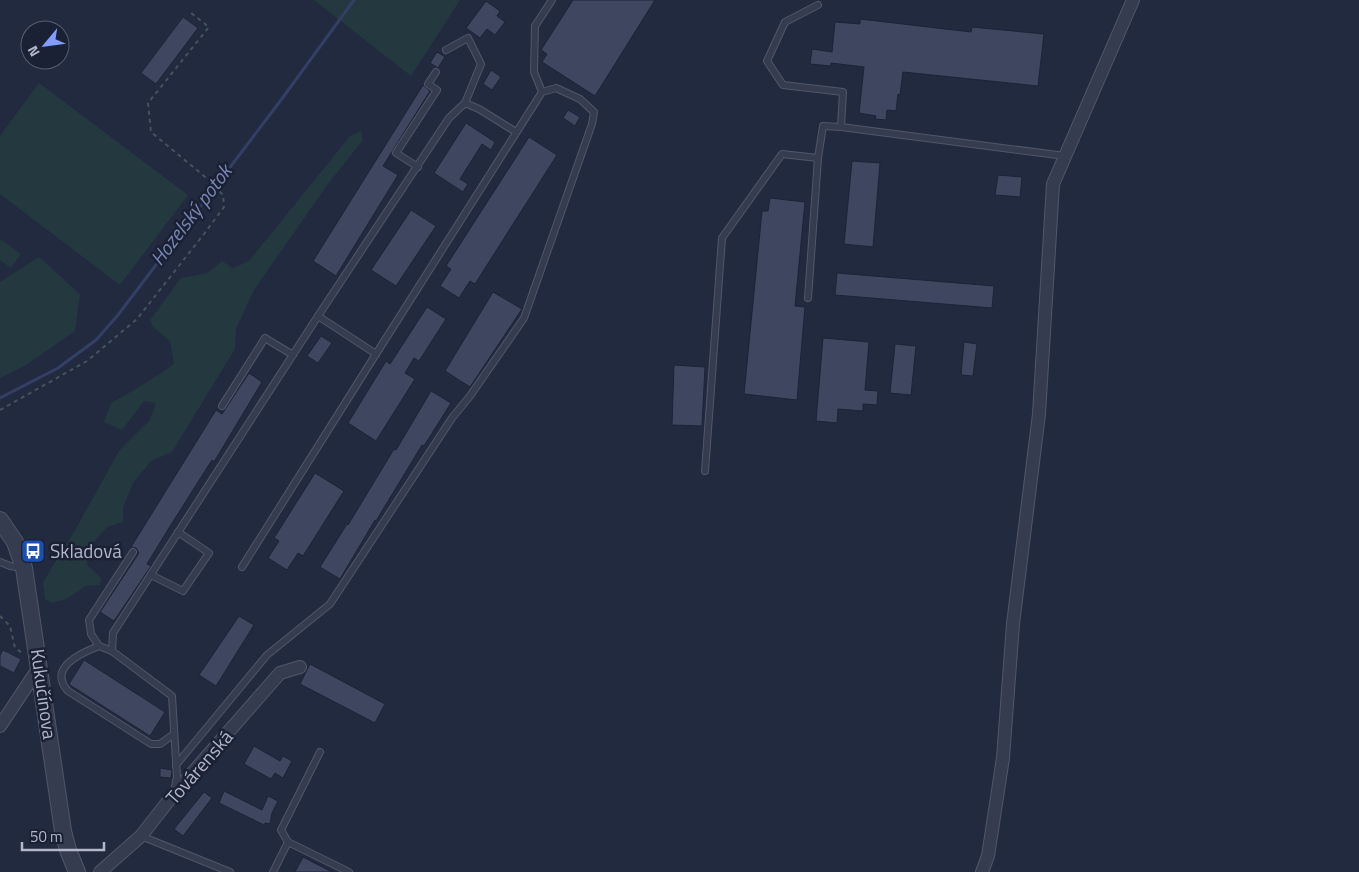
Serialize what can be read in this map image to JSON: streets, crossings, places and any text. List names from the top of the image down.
{
  "streets": {
    "street": ["Kukučínova", "Továrenská"]
  },
  "water": ["Hozelský potok"],
  "places": {
    "bus stop": ["Skladová"]
  },
  "scale_bar": "50 m",
  "north": "bottom left"
}
